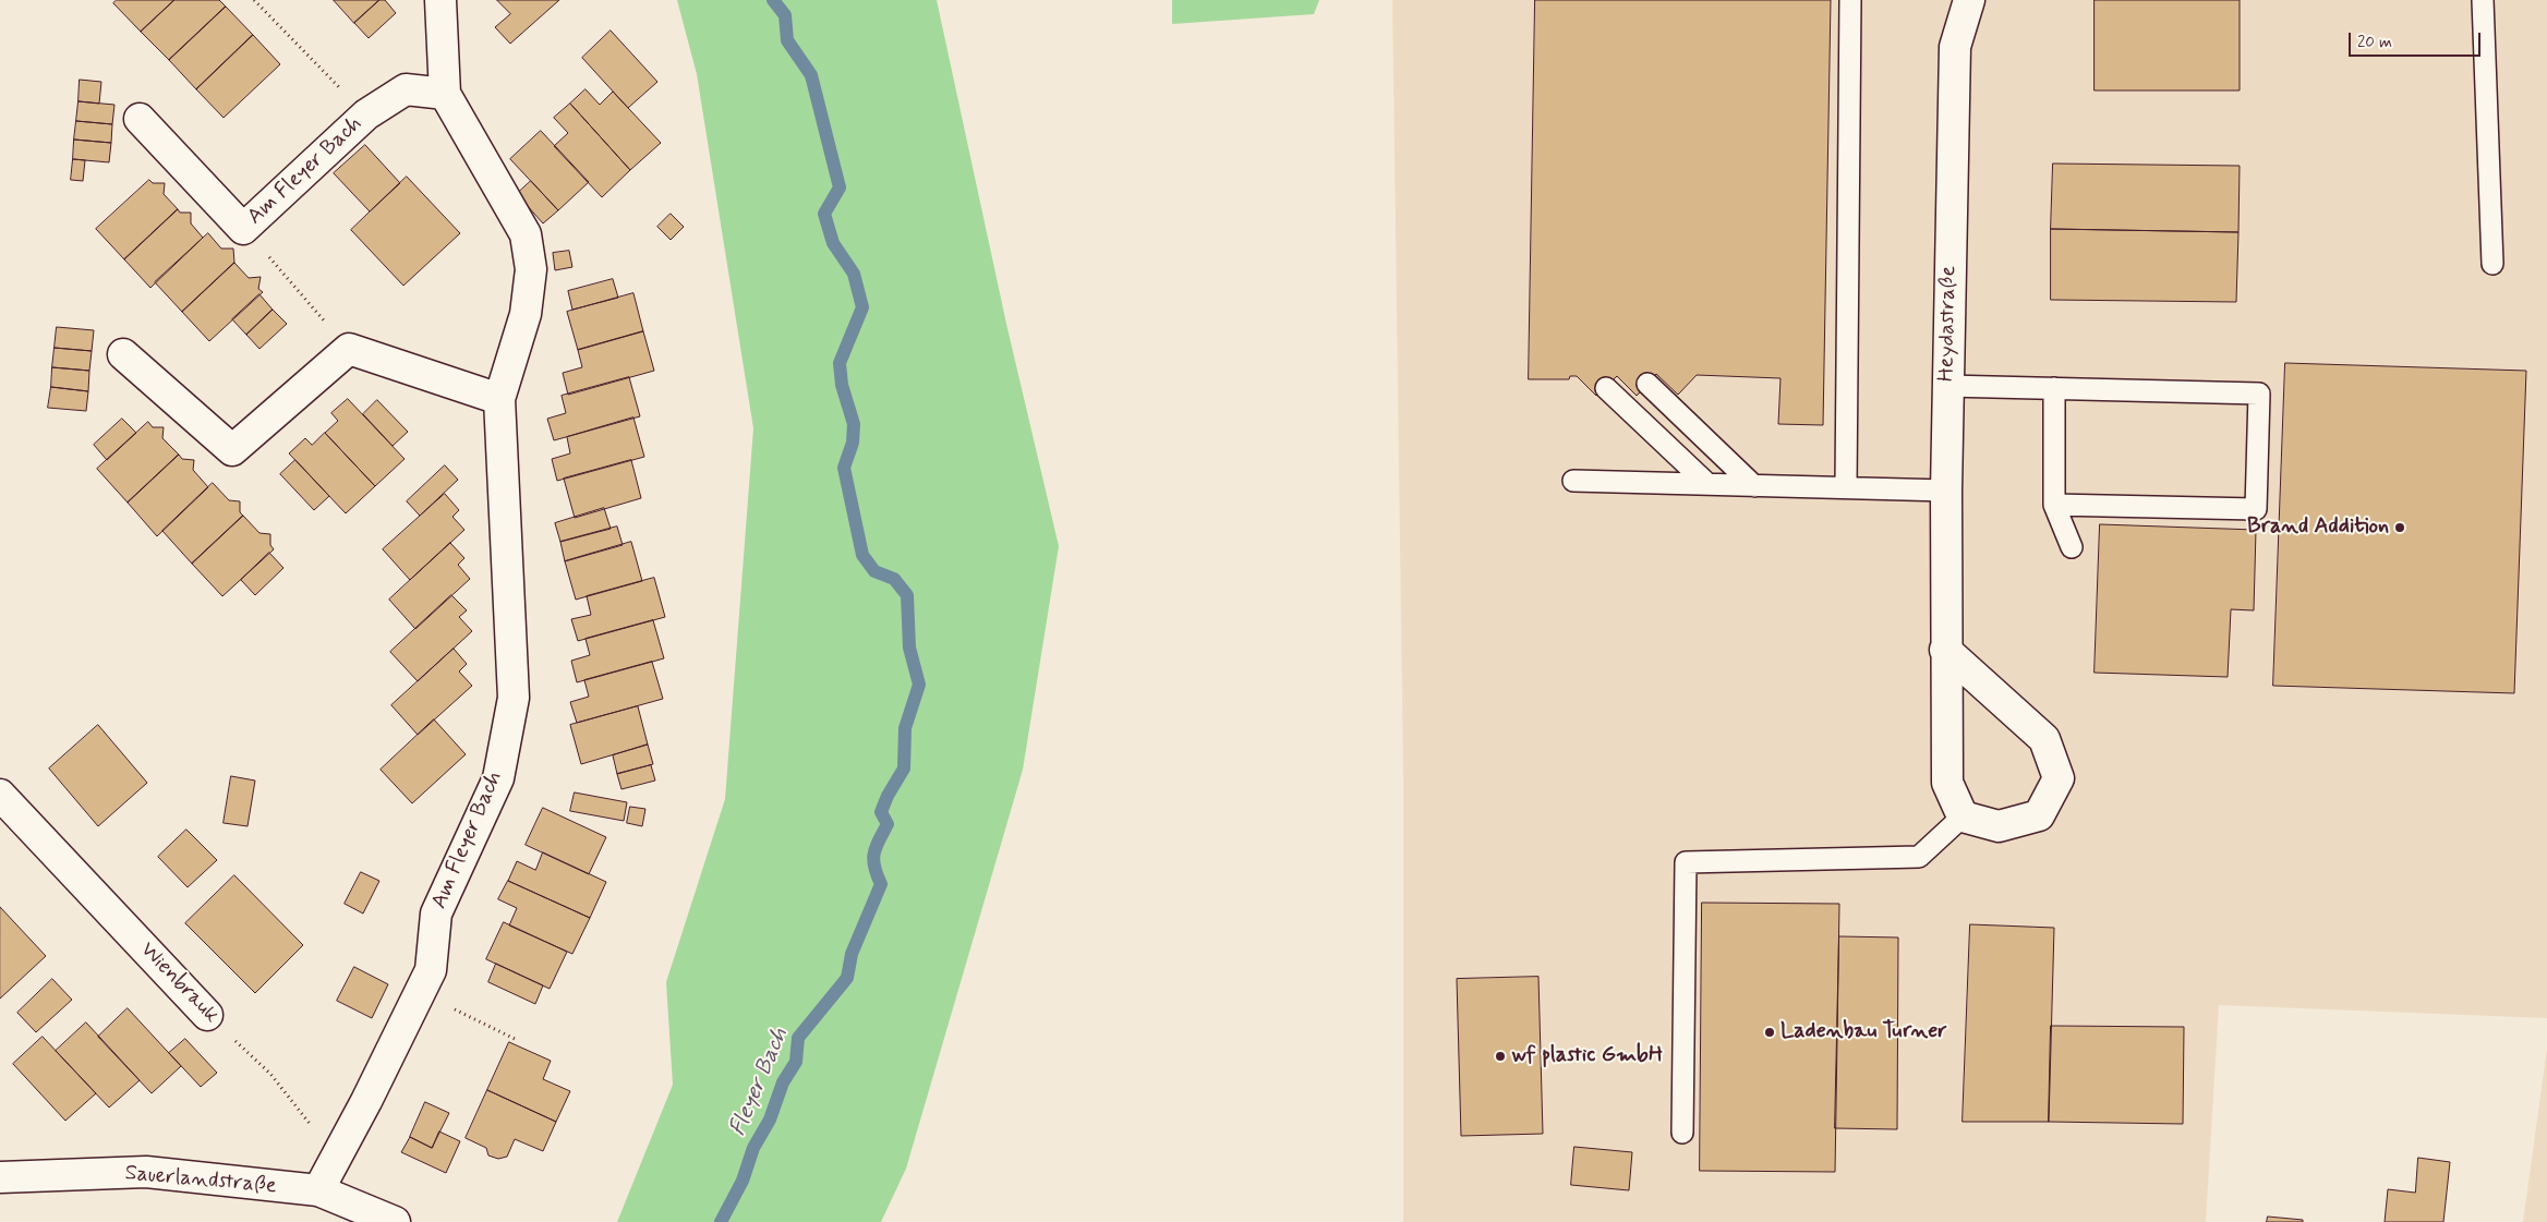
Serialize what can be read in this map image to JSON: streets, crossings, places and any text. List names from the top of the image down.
{
  "streets": {
    "street": [
      "Am Fleyer Bach",
      "Heydastraße",
      "Wienbrauk",
      "Sauerlandstraße"
    ]
  },
  "crossings": [
    ["Am Fleyer Bach", "Sauerlandstraße"]
  ],
  "water": ["Fleyer Bach"],
  "places": ["Brand Addition", "Ladenbau Turner", "wf plastic GmbH"],
  "scale_bar": "20 m"
}
